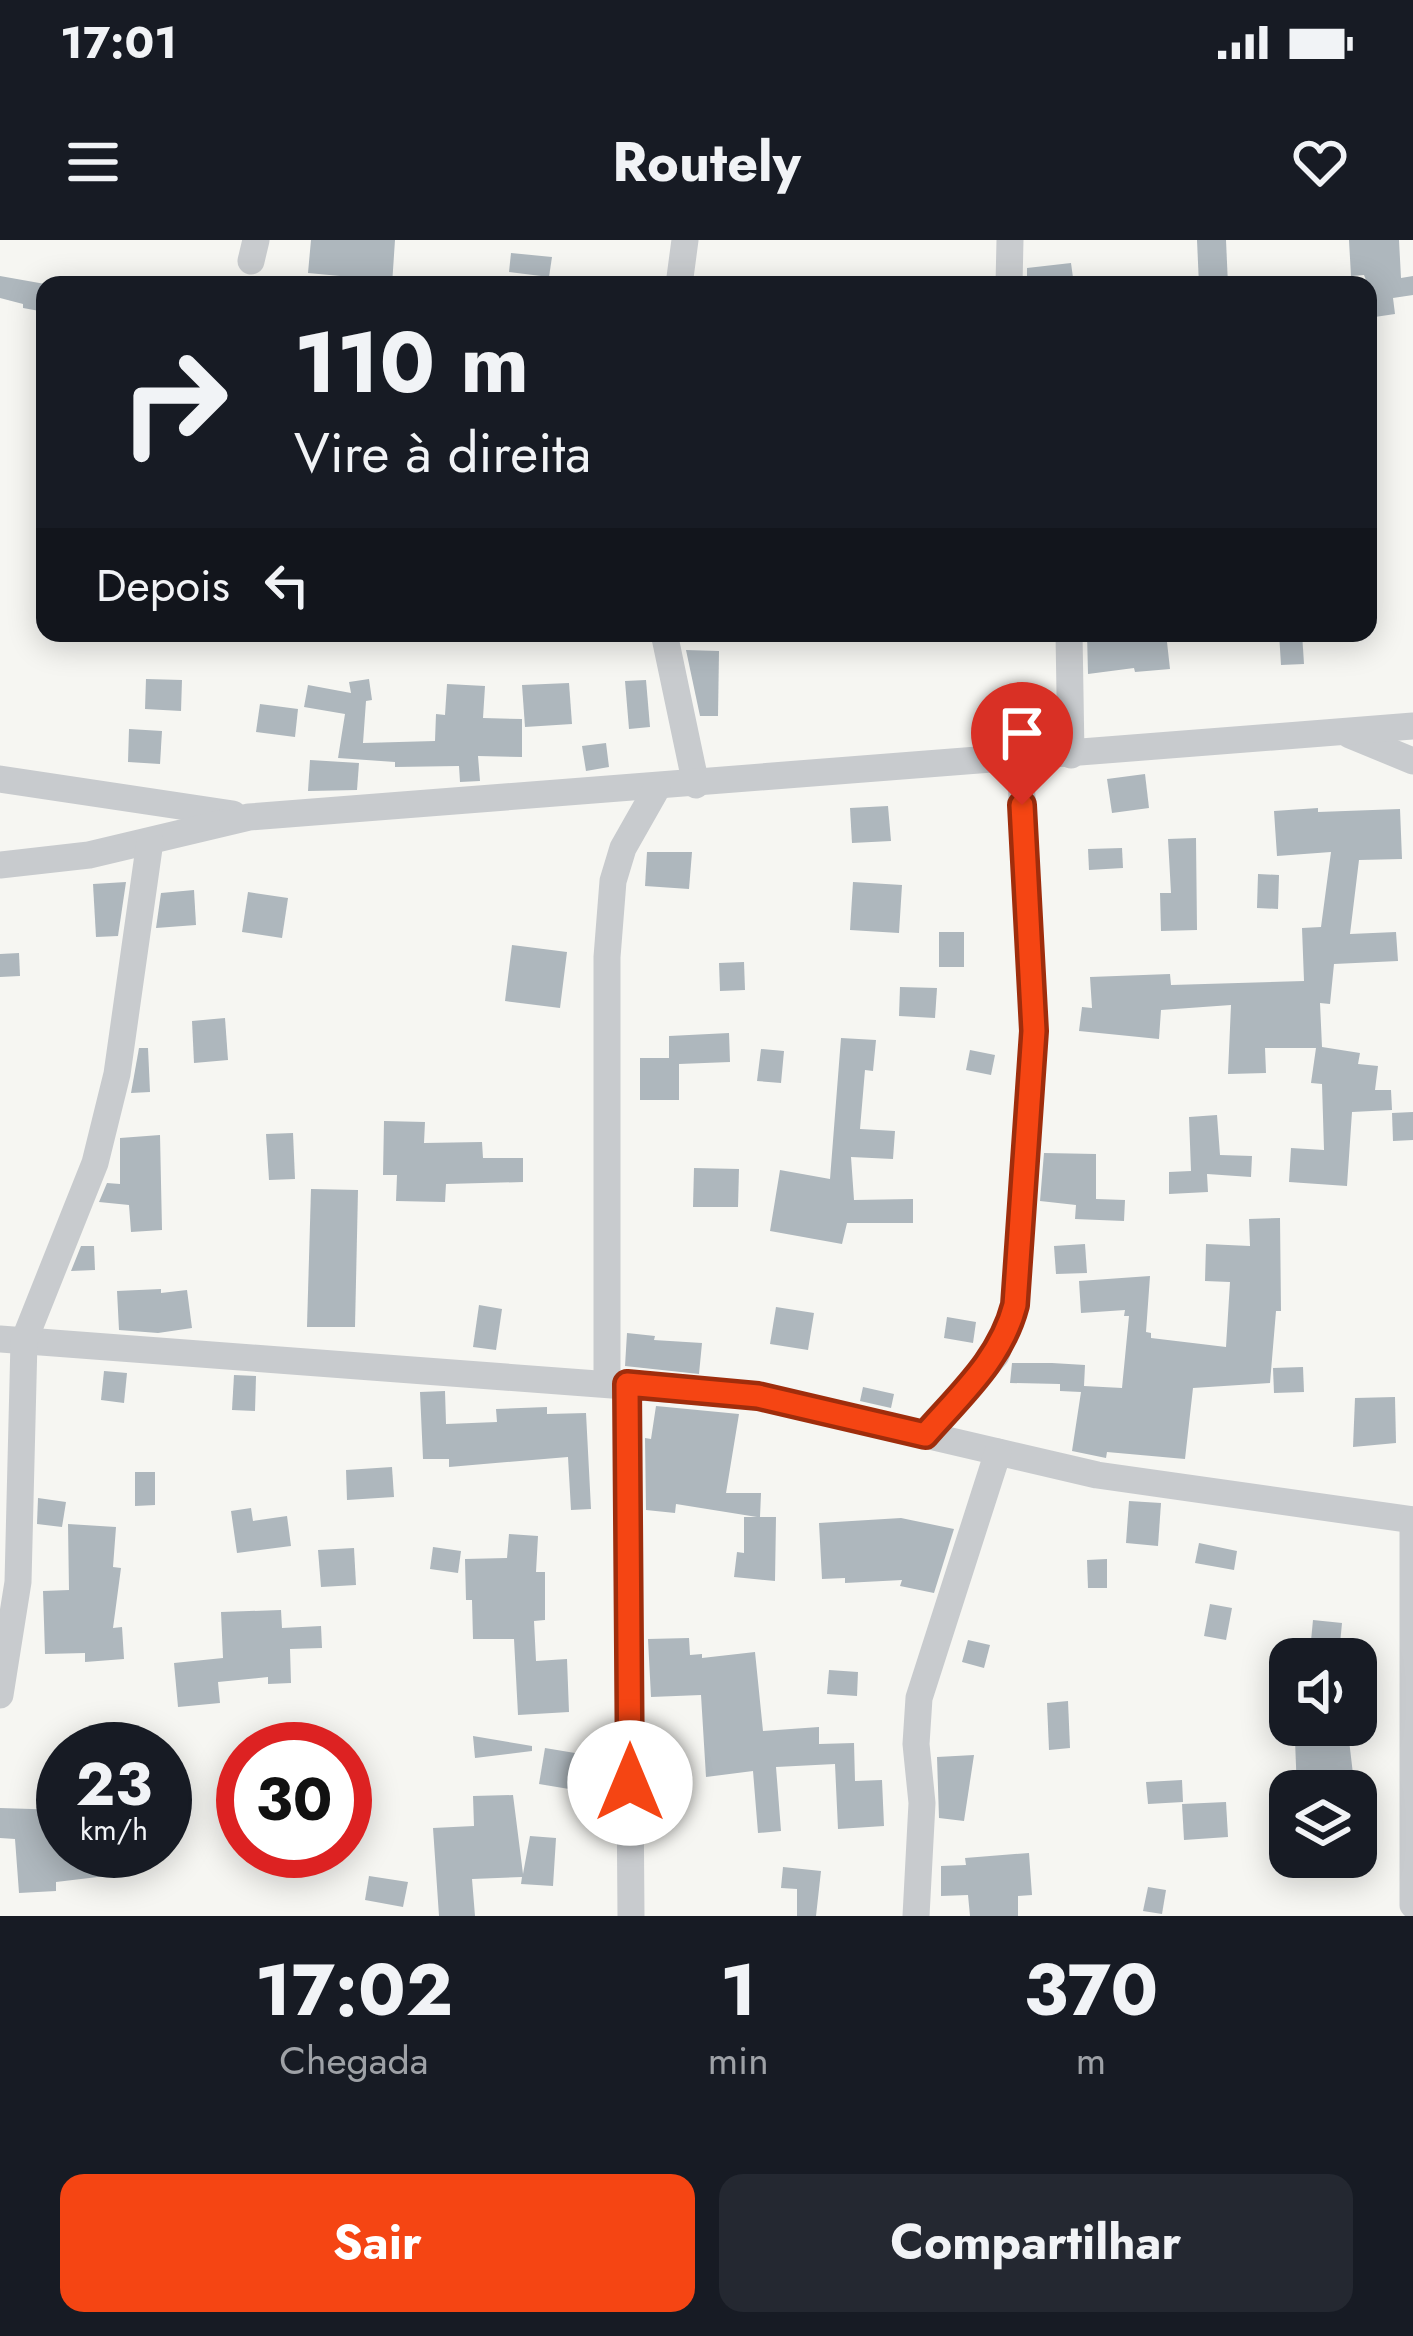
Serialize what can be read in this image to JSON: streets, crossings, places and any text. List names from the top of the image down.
{
  "page": {
    "status": "17:01",
    "header": "Routely",
    "turn": ["110 m", "Vire à direita"],
    "then": "Depois",
    "speed": "23 km/h",
    "limit": "30",
    "eta": [
      "17:02",
      "Chegada",
      "1",
      "min",
      "370",
      "m"
    ],
    "buttons": ["Sair", "Compartilhar"]
  }
}
